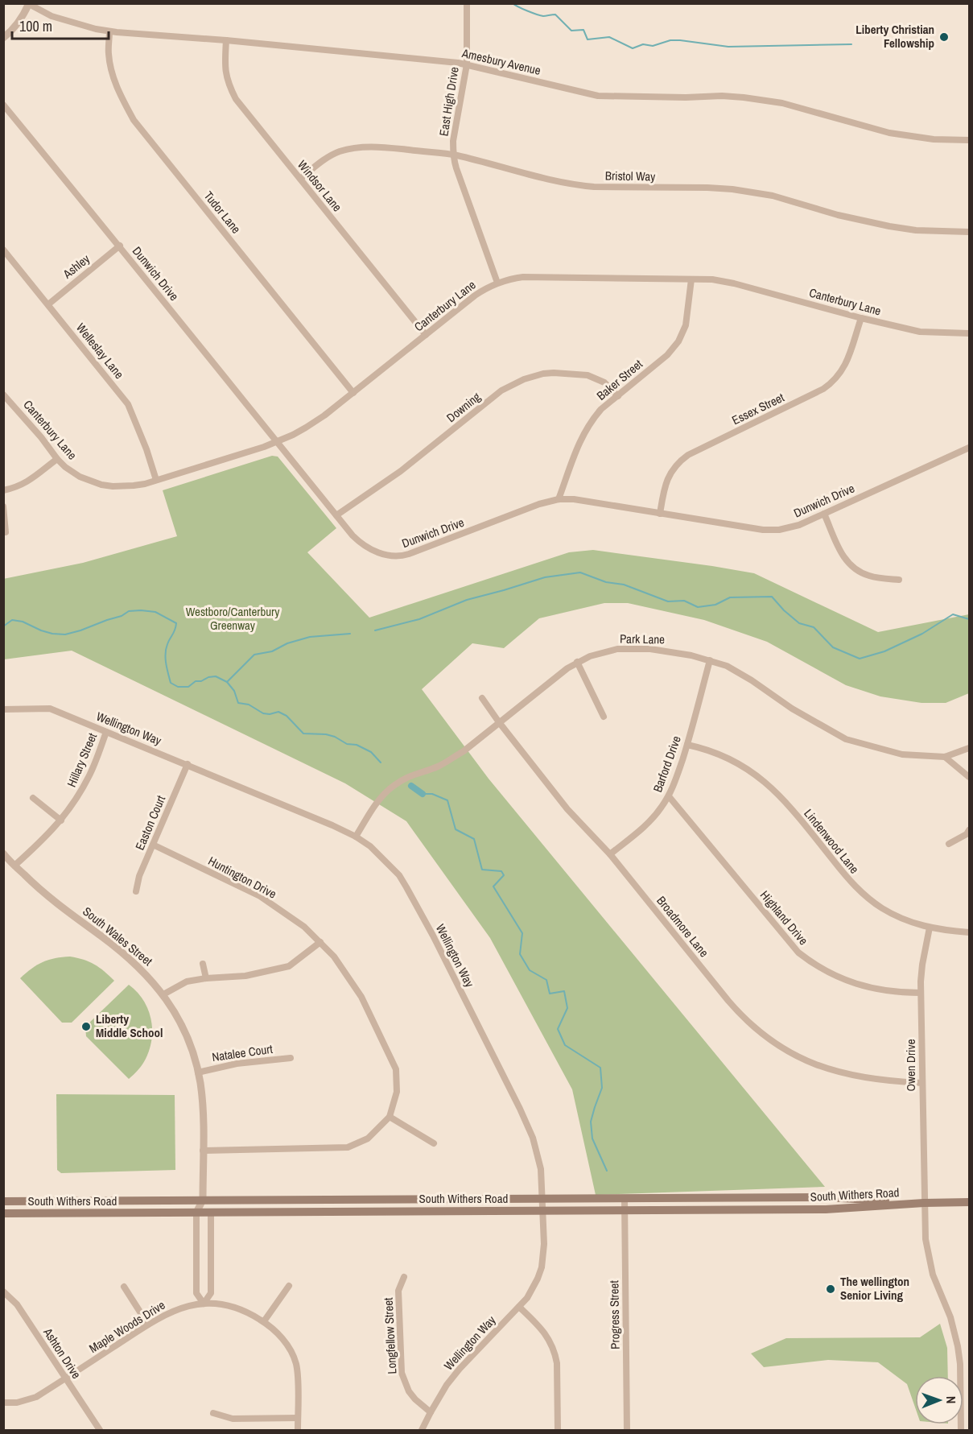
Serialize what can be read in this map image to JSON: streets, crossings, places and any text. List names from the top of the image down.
{
  "streets": {
    "main road": ["South Withers Road"],
    "street": [
      "Amesbury Avenue",
      "East High Drive",
      "Bristol Way",
      "Windsor Lane",
      "Tudor Lane",
      "Ashley",
      "Dunwich Drive",
      "Canterbury Lane",
      "Welleslay Lane",
      "Baker Street",
      "Downing",
      "Essex Street",
      "Park Lane",
      "Wellington Way",
      "Hillary Street",
      "Barford Drive",
      "Easton Court",
      "Lindenwood Lane",
      "Huntington Drive",
      "Highland Drive",
      "Broadmore Lane",
      "South Wales Street",
      "Natalee Court",
      "Owen Drive",
      "Progress Street",
      "Maple Woods Drive",
      "Longfellow Street",
      "Ashton Drive"
    ]
  },
  "crossings": [
    ["Amesbury Avenue", "East High Drive"],
    ["Amesbury Avenue", "Windsor Lane"],
    ["Amesbury Avenue", "Tudor Lane"],
    ["East High Drive", "Bristol Way"],
    ["East High Drive", "Canterbury Lane"],
    ["Bristol Way", "Windsor Lane"],
    ["Windsor Lane", "Canterbury Lane"],
    ["Tudor Lane", "Canterbury Lane"],
    ["Ashley", "Dunwich Drive"],
    ["Ashley", "Welleslay Lane"],
    ["Dunwich Drive", "Canterbury Lane"],
    ["Dunwich Drive", "Baker Street"],
    ["Dunwich Drive", "Downing"],
    ["Dunwich Drive", "Essex Street"],
    ["Canterbury Lane", "Welleslay Lane"],
    ["Canterbury Lane", "Baker Street"],
    ["Canterbury Lane", "Essex Street"],
    ["Baker Street", "Downing"],
    ["Park Lane", "Wellington Way"],
    ["Park Lane", "Barford Drive"],
    ["Park Lane", "Broadmore Lane"],
    ["Wellington Way", "Hillary Street"],
    ["Wellington Way", "Easton Court"],
    ["Wellington Way", "South Withers Road"],
    ["Wellington Way", "Longfellow Street"],
    ["Hillary Street", "South Wales Street"],
    ["Barford Drive", "Lindenwood Lane"],
    ["Barford Drive", "Highland Drive"],
    ["Barford Drive", "Broadmore Lane"],
    ["Easton Court", "Huntington Drive"],
    ["Lindenwood Lane", "Owen Drive"],
    ["Huntington Drive", "South Wales Street"],
    ["Highland Drive", "Owen Drive"],
    ["Broadmore Lane", "Owen Drive"],
    ["South Wales Street", "Natalee Court"],
    ["South Wales Street", "South Withers Road"],
    ["Owen Drive", "South Withers Road"],
    ["South Withers Road", "Progress Street"],
    ["Maple Woods Drive", "Ashton Drive"]
  ],
  "parks": ["Westboro/Canterbury Greenway"],
  "places": ["Liberty Christian Fellowship", "Liberty Middle School", "The wellington Senior Living"],
  "scale_bar": "100 m",
  "north": "right"
}
